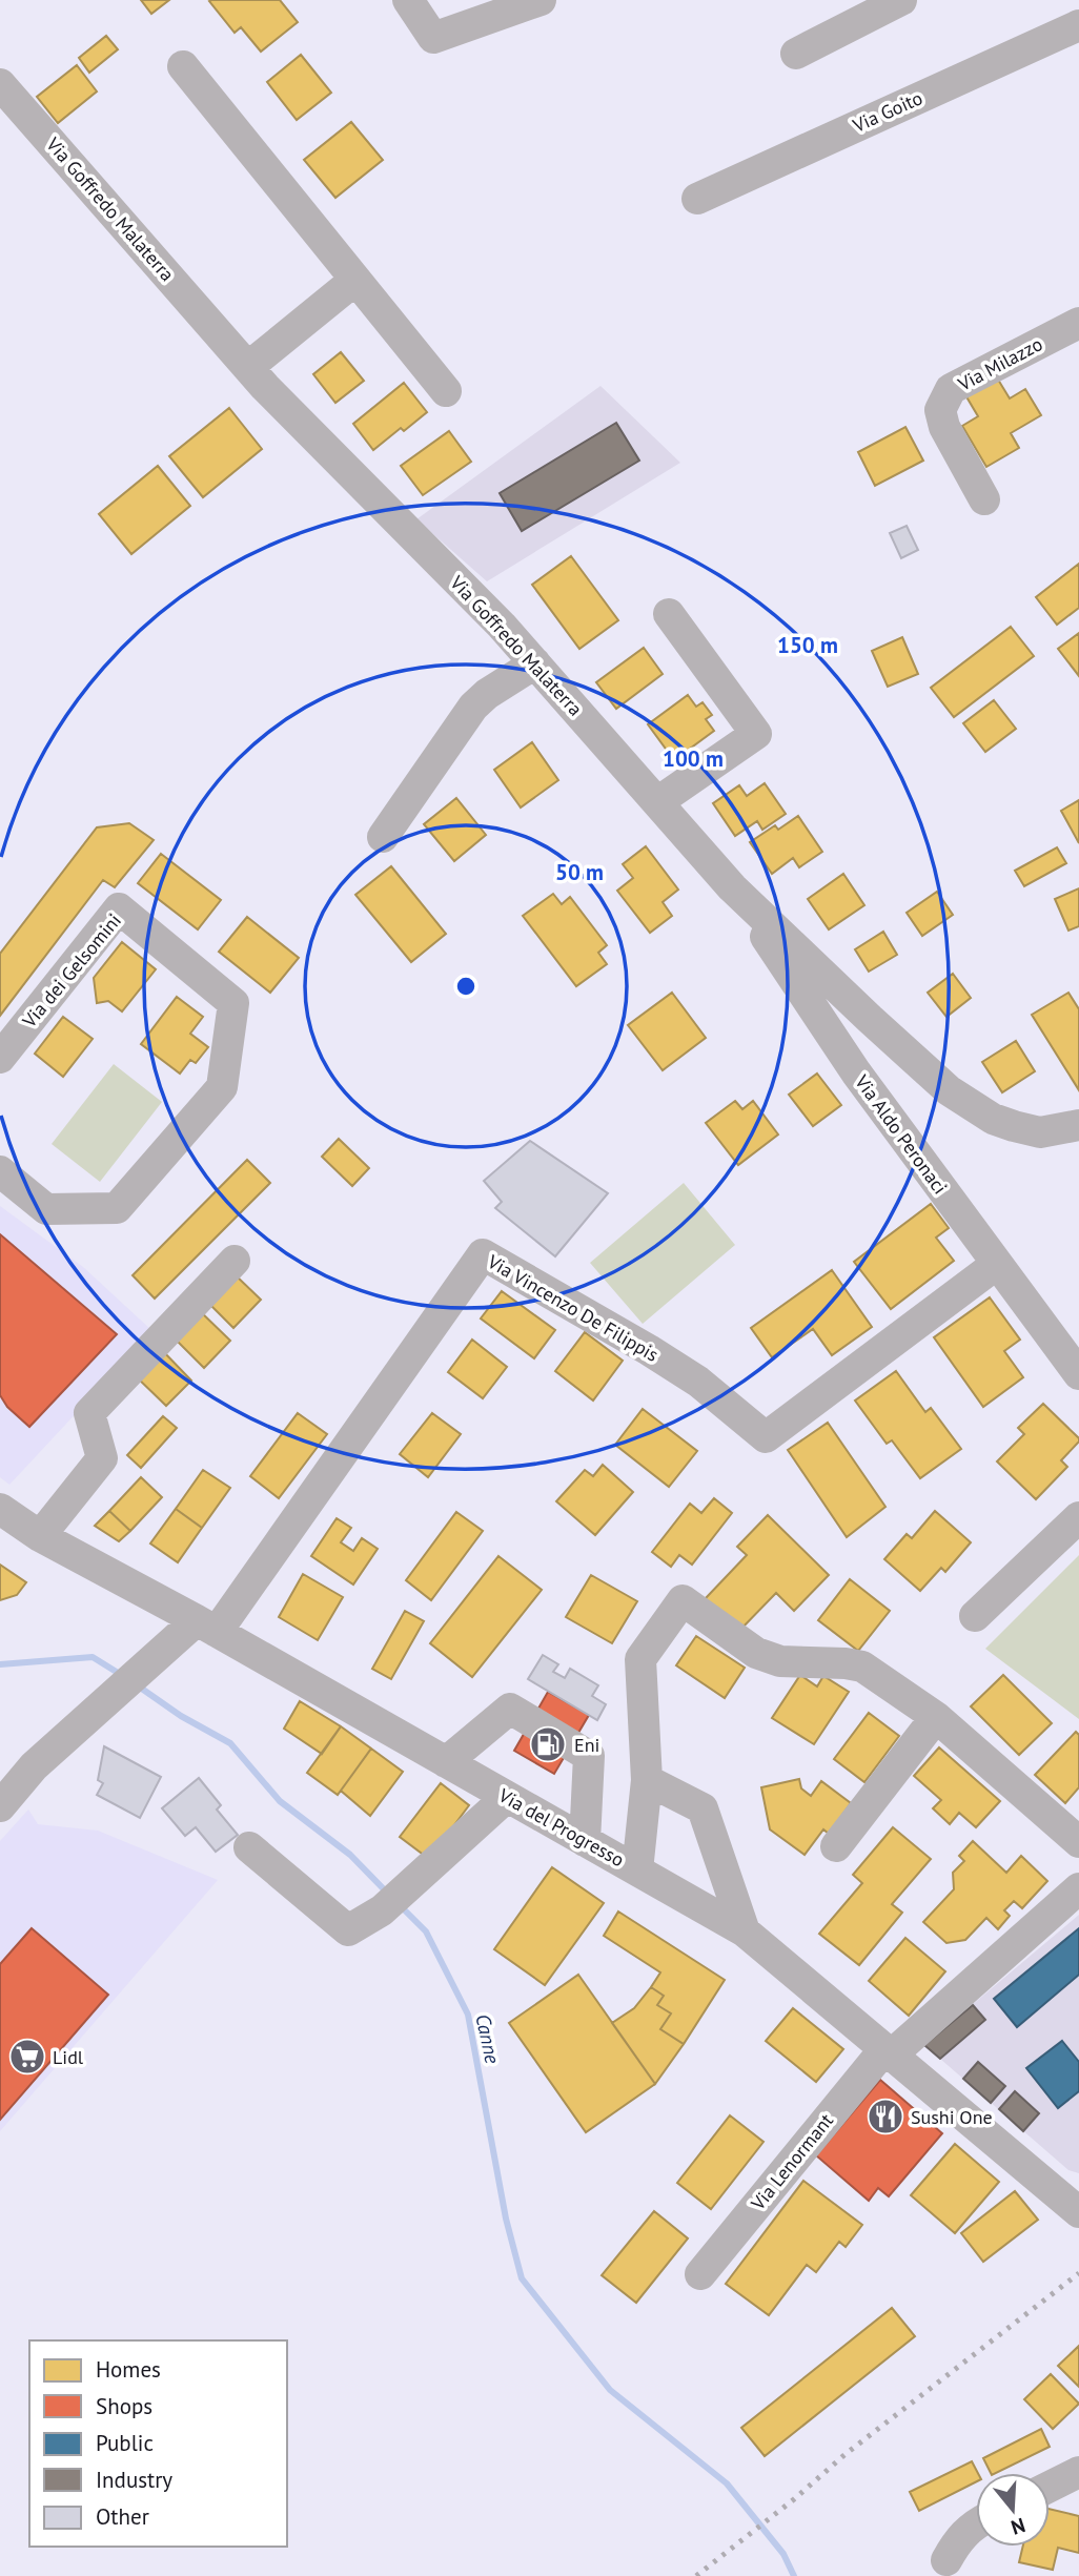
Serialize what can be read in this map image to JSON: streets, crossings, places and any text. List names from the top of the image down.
{
  "streets": {
    "street": [
      "Via Goito",
      "Via Goffredo Malaterra",
      "Via Milazzo",
      "Via dei Gelsomini",
      "Via Aldo Peronaci",
      "Via Vincenzo De Filippis",
      "Via del Progresso",
      "Via Lenormant"
    ]
  },
  "crossings": [
    ["Via Goffredo Malaterra", "Via Aldo Peronaci"],
    ["Via Aldo Peronaci", "Via Vincenzo De Filippis"],
    ["Via Vincenzo De Filippis", "Via del Progresso"],
    ["Via del Progresso", "Via Lenormant"]
  ],
  "water": ["Canne"],
  "places": {
    "fuel station": ["Eni"],
    "supermarket": ["Lidl"],
    "restaurant": ["Sushi One"]
  },
  "legend": [
    "Homes",
    "Shops",
    "Public",
    "Industry",
    "Other"
  ],
  "north": "bottom",
  "rings": ["150 m", "100 m", "50 m"]
}
